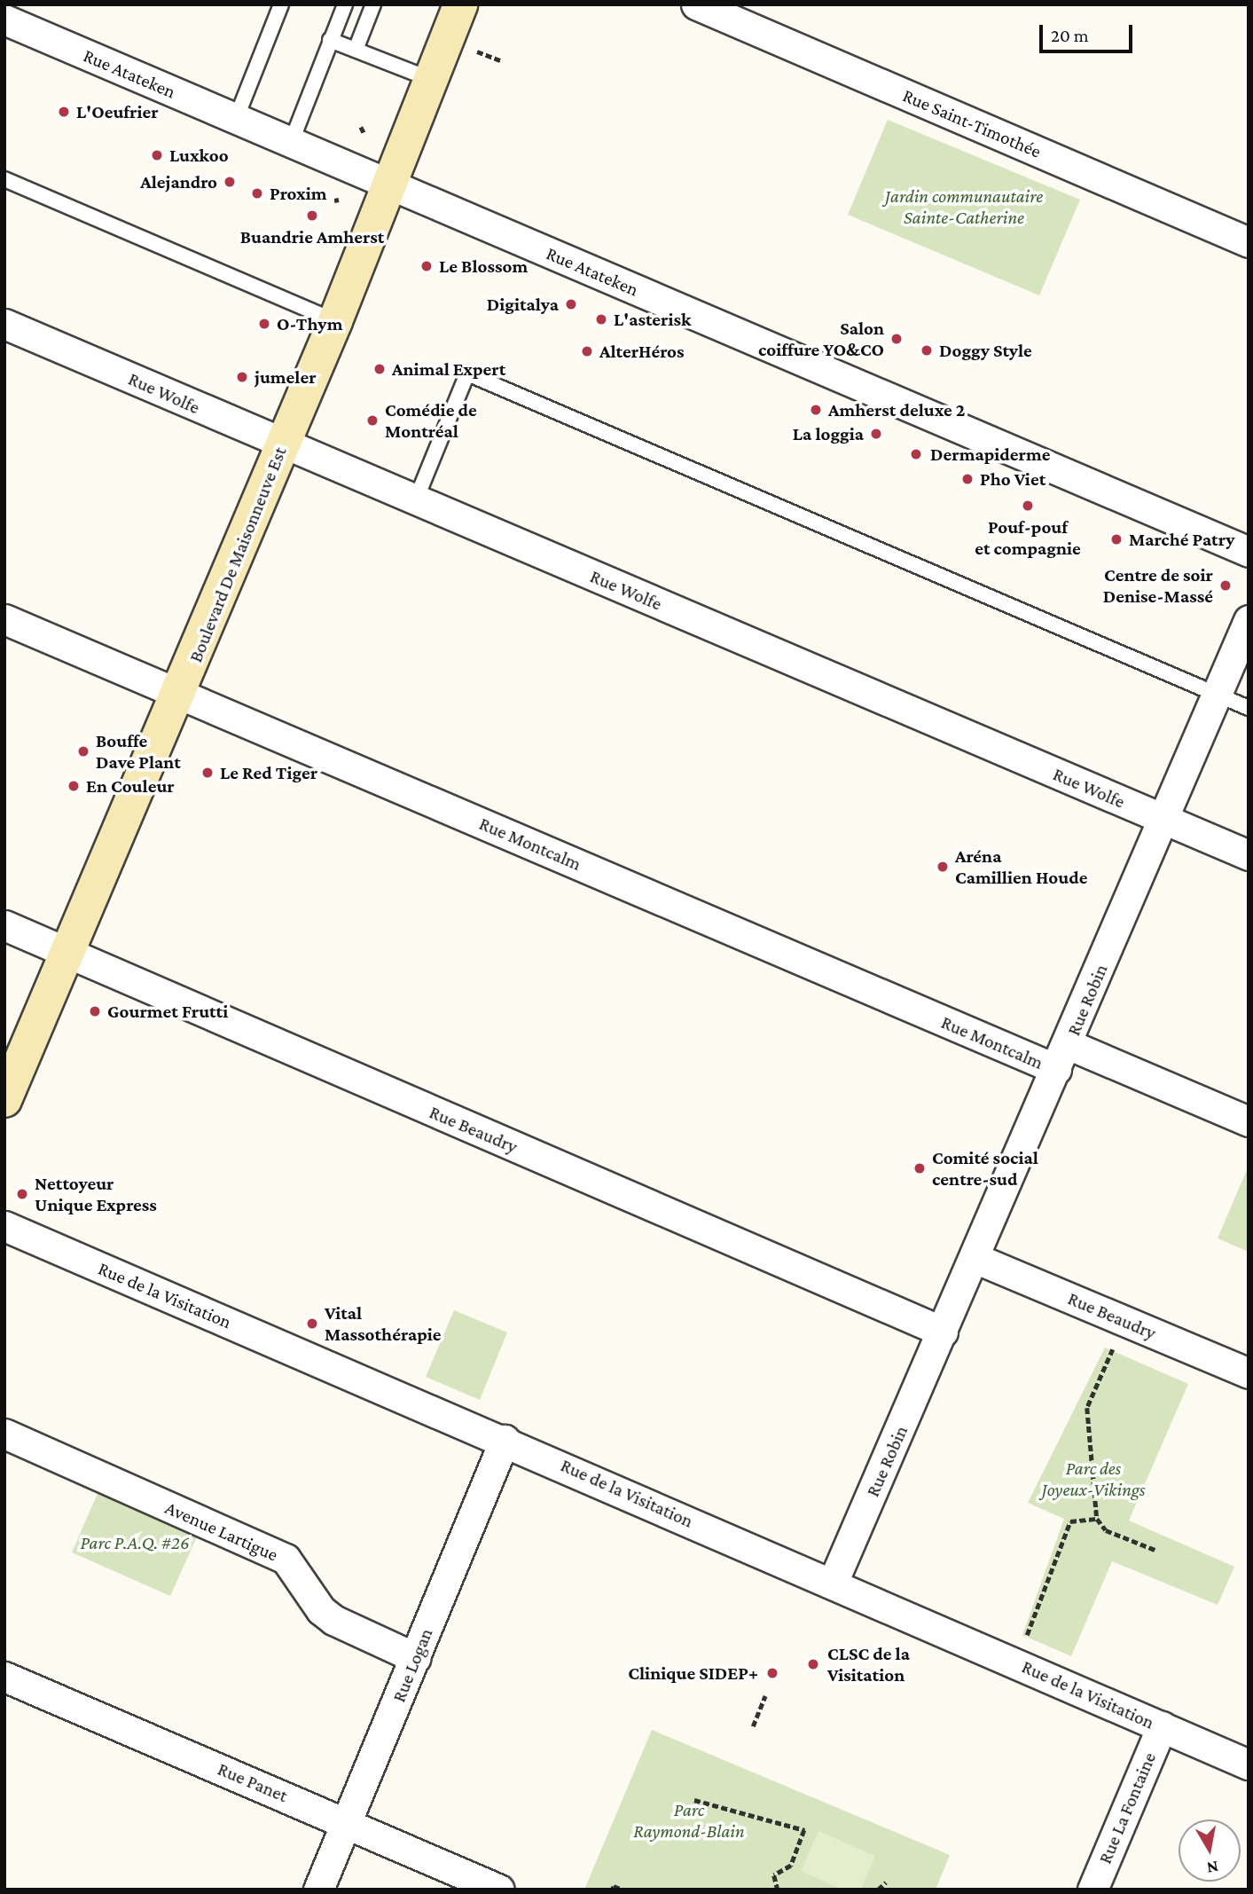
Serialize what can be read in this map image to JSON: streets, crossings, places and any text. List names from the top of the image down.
{
  "streets": {
    "street": [
      "Rue Atateken",
      "Rue Saint-Timothée",
      "Rue Wolfe",
      "Boulevard De Maisonneuve Est",
      "Rue Montcalm",
      "Rue Robin",
      "Rue Beaudry",
      "Rue de la Visitation",
      "Avenue Lartigue",
      "Rue Logan",
      "Rue Panet",
      "Rue La Fontaine"
    ]
  },
  "crossings": [
    ["Rue Atateken", "Boulevard De Maisonneuve Est"],
    ["Rue Wolfe", "Boulevard De Maisonneuve Est"],
    ["Rue Wolfe", "Rue Robin"],
    ["Boulevard De Maisonneuve Est", "Rue Montcalm"],
    ["Boulevard De Maisonneuve Est", "Rue Beaudry"],
    ["Rue Montcalm", "Rue Robin"],
    ["Rue Robin", "Rue Beaudry"],
    ["Rue Robin", "Rue de la Visitation"],
    ["Rue de la Visitation", "Rue Logan"],
    ["Rue de la Visitation", "Rue La Fontaine"],
    ["Avenue Lartigue", "Rue Logan"],
    ["Rue Logan", "Rue Panet"]
  ],
  "parks": [
    "Jardin communautaire Sainte-Catherine",
    "Parc des Joyeux-Vikings",
    "Parc P.A.Q. #26",
    "Parc Raymond-Blain"
  ],
  "places": [
    "L'Oeufrier",
    "Luxkoo",
    "Alejandro",
    "Proxim",
    "Buandrie Amherst",
    "Le Blossom",
    "Digitalya",
    "L'asterisk",
    "O-Thym",
    "Salon coiffure YO&CO",
    "Doggy Style",
    "AlterHéros",
    "Animal Expert",
    "jumeler",
    "Amherst deluxe 2",
    "Comédie de Montréal",
    "La loggia",
    "Dermapiderme",
    "Pho Viet",
    "Pouf-pouf et compagnie",
    "Marché Patry",
    "Centre de soir Denise-Massé",
    "Bouffe Dave Plant",
    "Le Red Tiger",
    "En Couleur",
    "Aréna Camillien Houde",
    "Gourmet Frutti",
    "Comité social centre-sud",
    "Nettoyeur Unique Express",
    "Vital Massothérapie",
    "CLSC de la Visitation",
    "Clinique SIDEP+"
  ],
  "scale_bar": "20 m",
  "north": "bottom"
}
